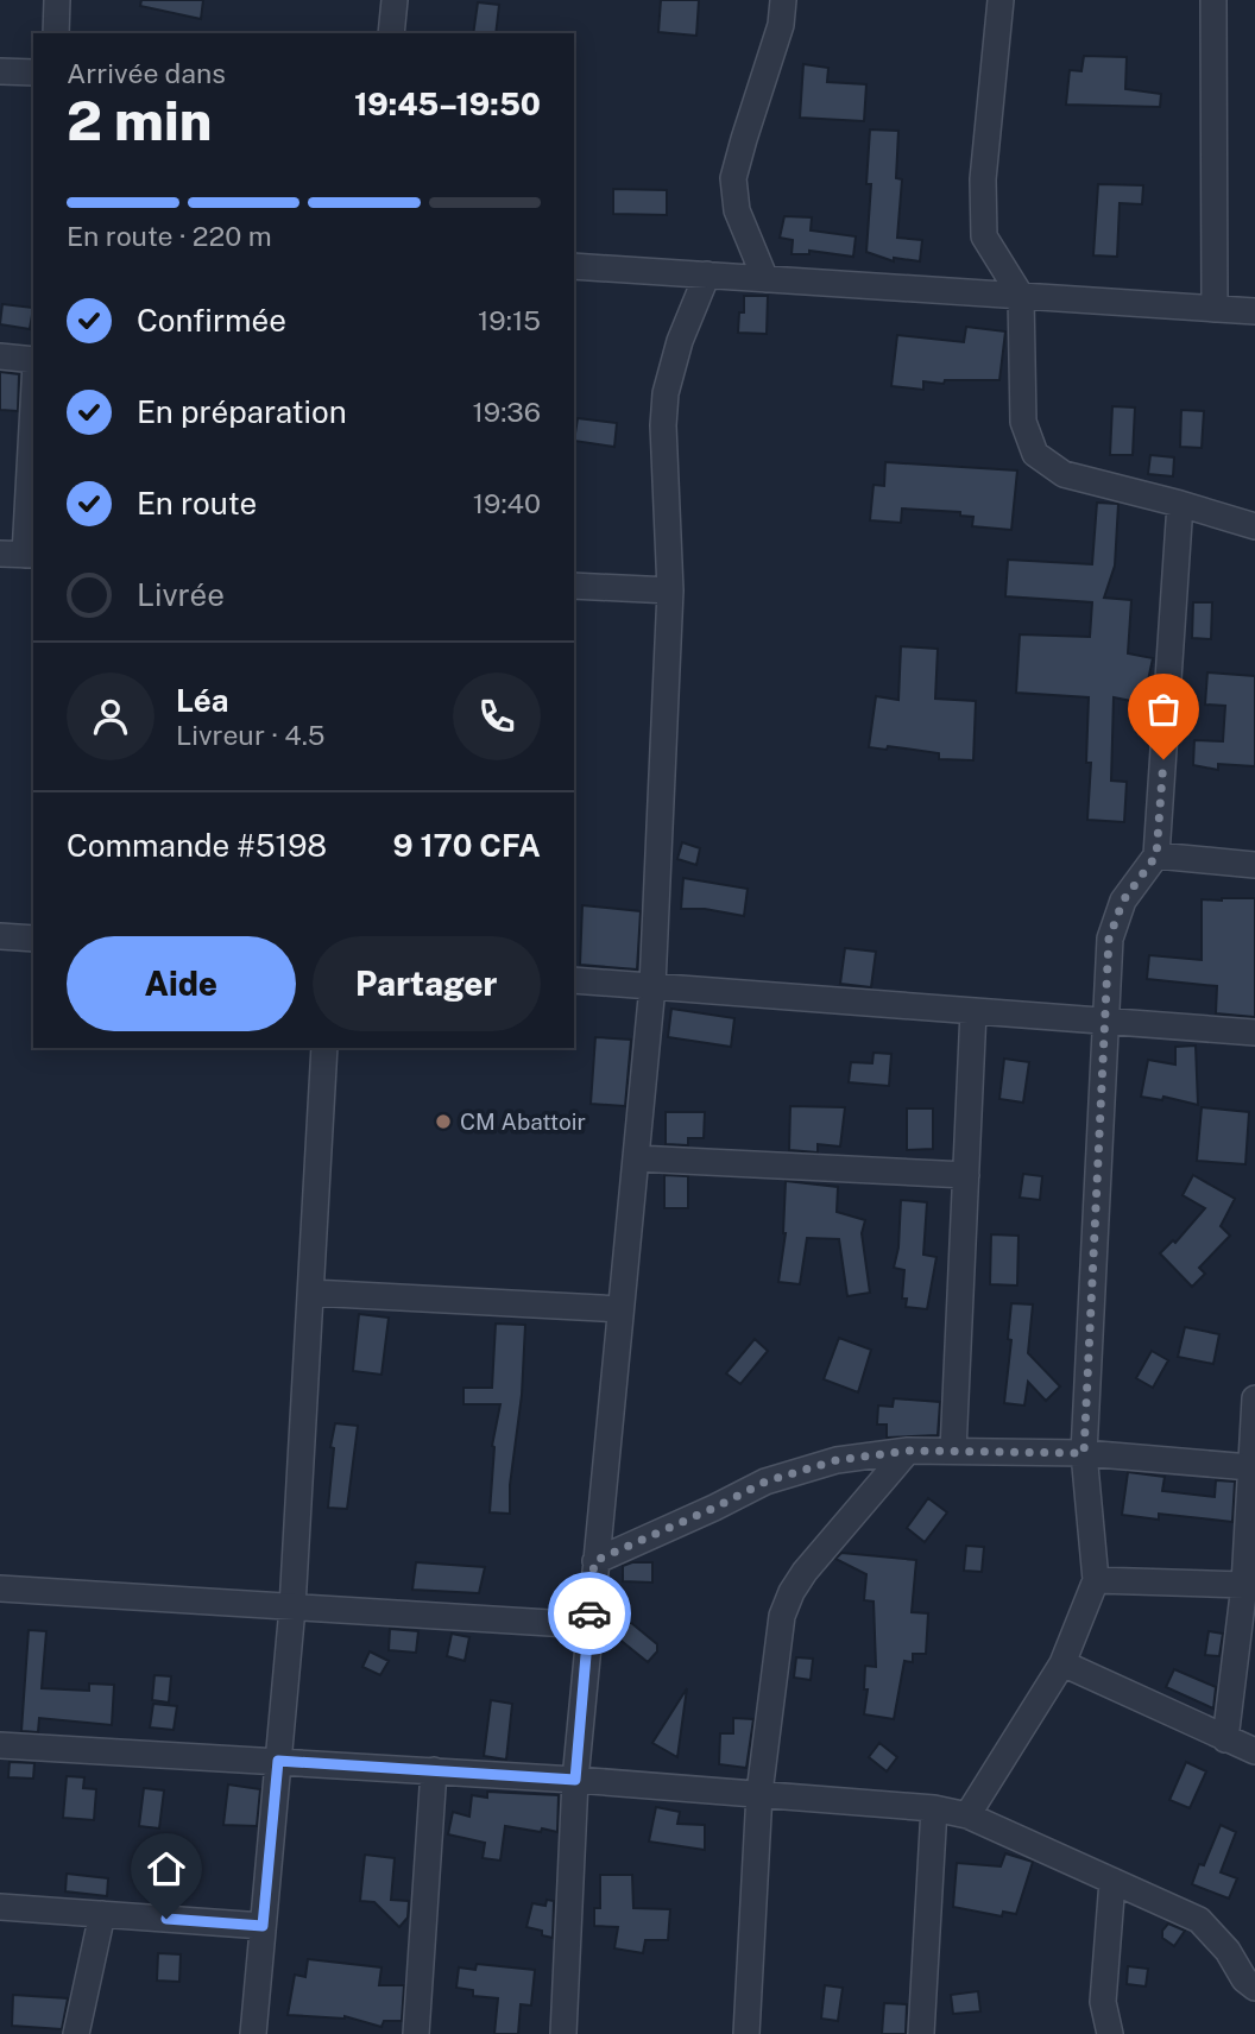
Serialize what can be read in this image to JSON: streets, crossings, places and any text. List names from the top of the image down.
{
  "places": ["CM Abattoir"],
  "page": {
    "heading": ["2 min", "Arrivée dans", "19:45–19:50"],
    "panel": [
      "Léa",
      "Livreur · 4.5",
      "Commande #5198",
      "9 170 CFA"
    ],
    "bar": "En route · 220 m",
    "list": [
      ["Confirmée", "19:15"],
      ["En préparation", "19:36"],
      ["En route", "19:40"],
      "Livrée"
    ],
    "buttons": ["Aide", "Partager"]
  }
}
